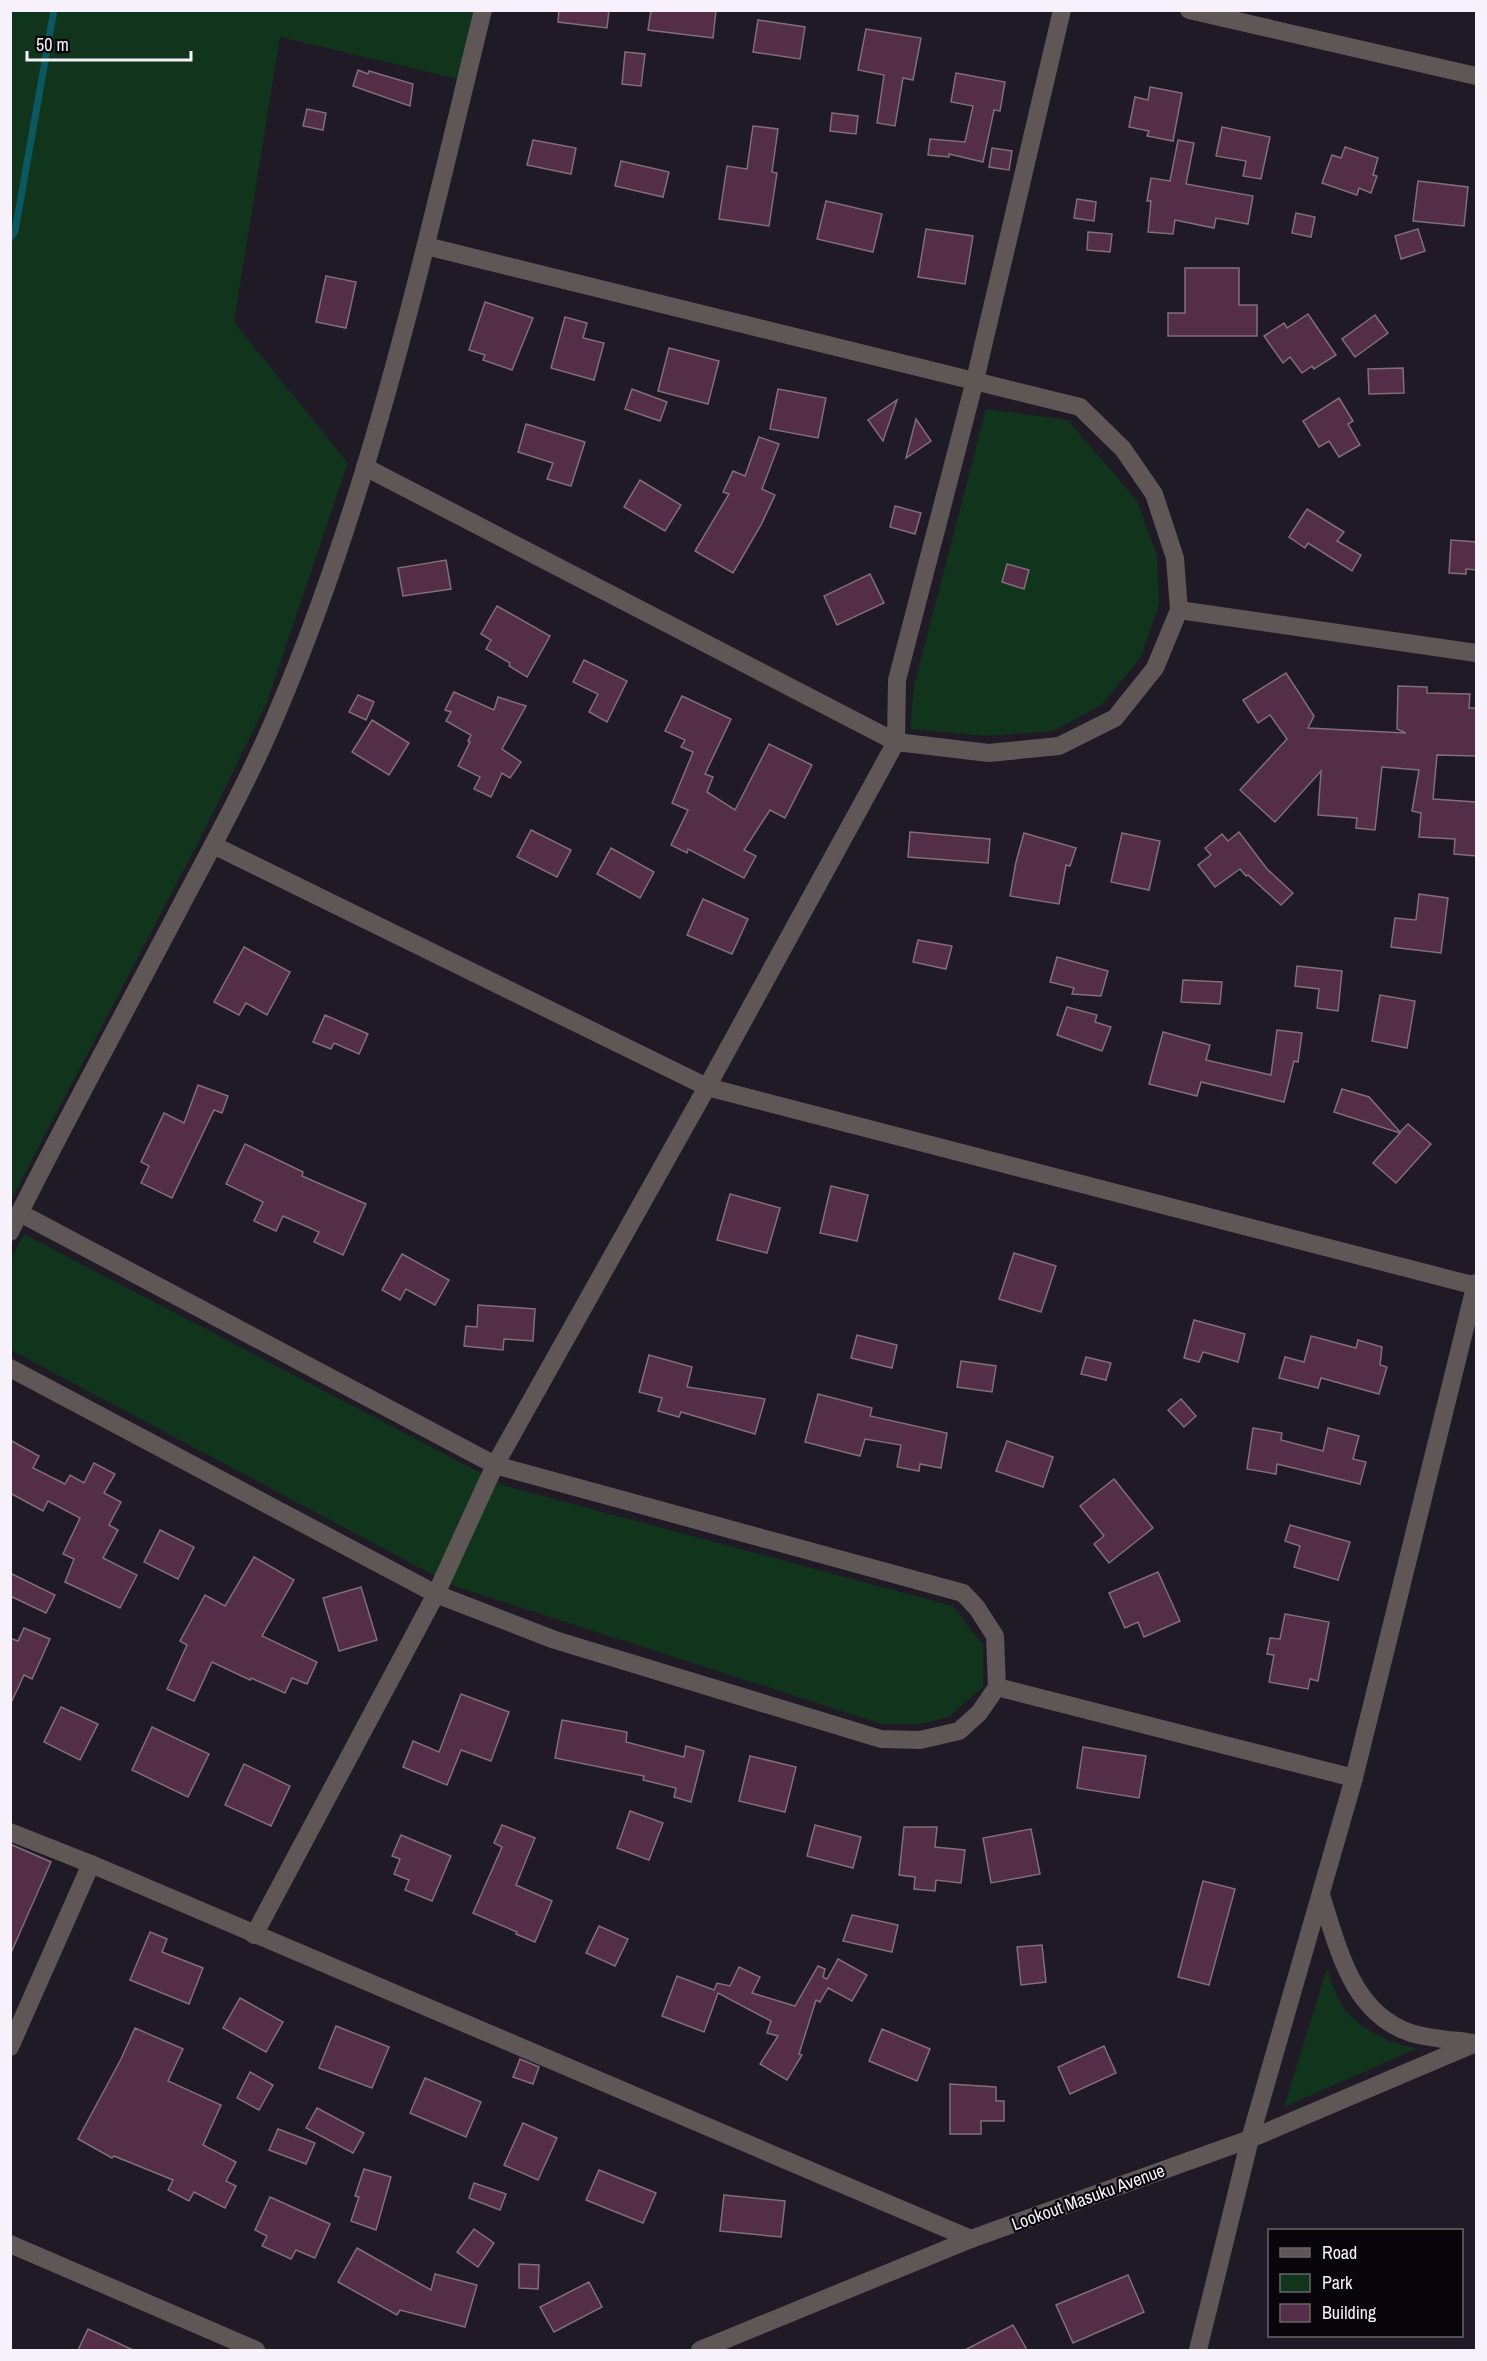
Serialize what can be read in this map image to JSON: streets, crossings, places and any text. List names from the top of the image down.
{
  "streets": {
    "street": ["Lookout Masuku Avenue"]
  },
  "legend": ["Road", "Park", "Building"],
  "scale_bar": "50 m"
}
